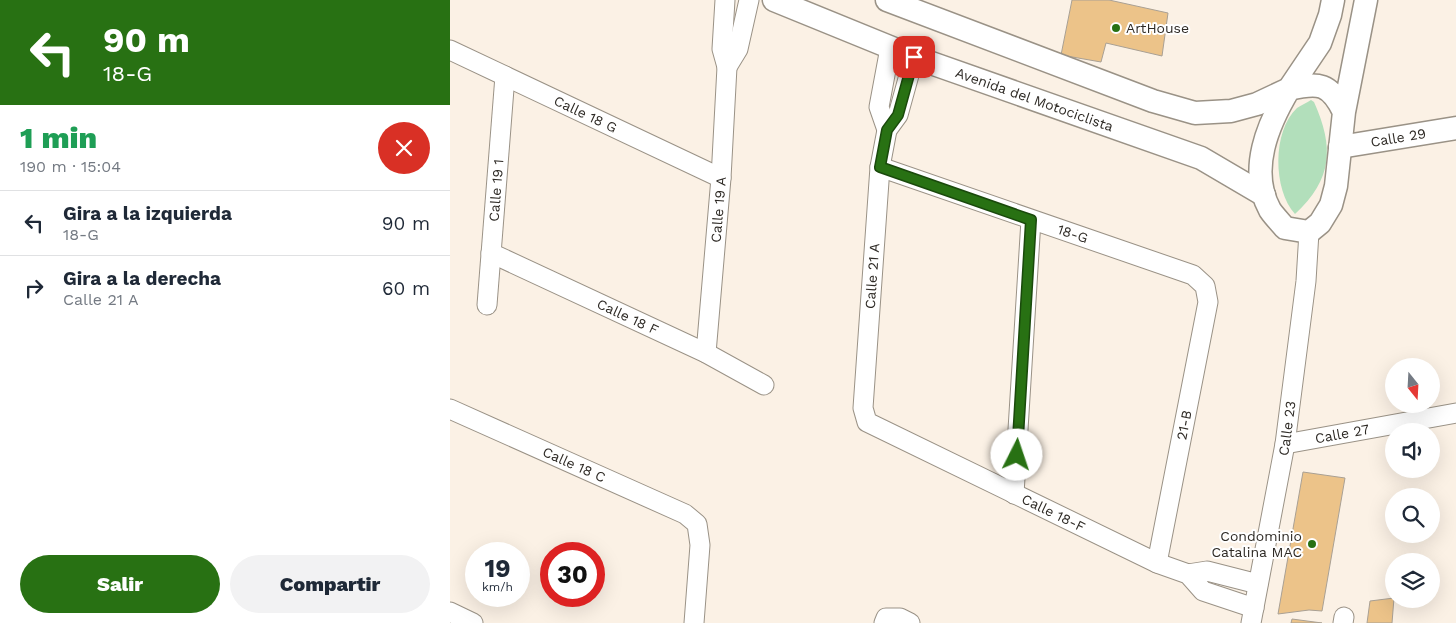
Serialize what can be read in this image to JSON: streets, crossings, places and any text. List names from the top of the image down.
{
  "streets": {
    "street": [
      "Avenida del Motociclista",
      "Calle 18 G",
      "Calle 29",
      "Calle 19 1",
      "Calle 19 A",
      "18-G",
      "Calle 21 A",
      "Calle 18 F",
      "21-B",
      "Calle 23",
      "Calle 27",
      "Calle 18 C",
      "Calle 18-F"
    ]
  },
  "crossings": [
    ["Avenida del Motociclista", "Calle 21 A"],
    ["Calle 18 G", "Calle 19 1"],
    ["Calle 18 G", "Calle 19 A"],
    ["Calle 19 1", "Calle 18 F"],
    ["Calle 19 A", "Calle 18 F"],
    ["18-G", "Calle 21 A"],
    ["18-G", "21-B"],
    ["Calle 21 A", "Calle 18-F"],
    ["21-B", "Calle 18-F"],
    ["Calle 23", "Calle 27"],
    ["Calle 23", "Calle 18-F"]
  ],
  "places": ["ArtHouse", "Condominio Catalina MAC"],
  "north": "bottom",
  "page": {
    "turn": ["90 m", "18-G"],
    "heading": ["1 min", "190 m · 15:04"],
    "list": [
      {
        "name": "Gira a la izquierda",
        "note": "18-G",
        "value": "90 m"
      },
      {
        "name": "Gira a la derecha",
        "note": "Calle 21 A",
        "value": "60 m"
      }
    ],
    "speed": "19 km/h",
    "limit": "30",
    "buttons": ["Salir", "Compartir"]
  }
}
